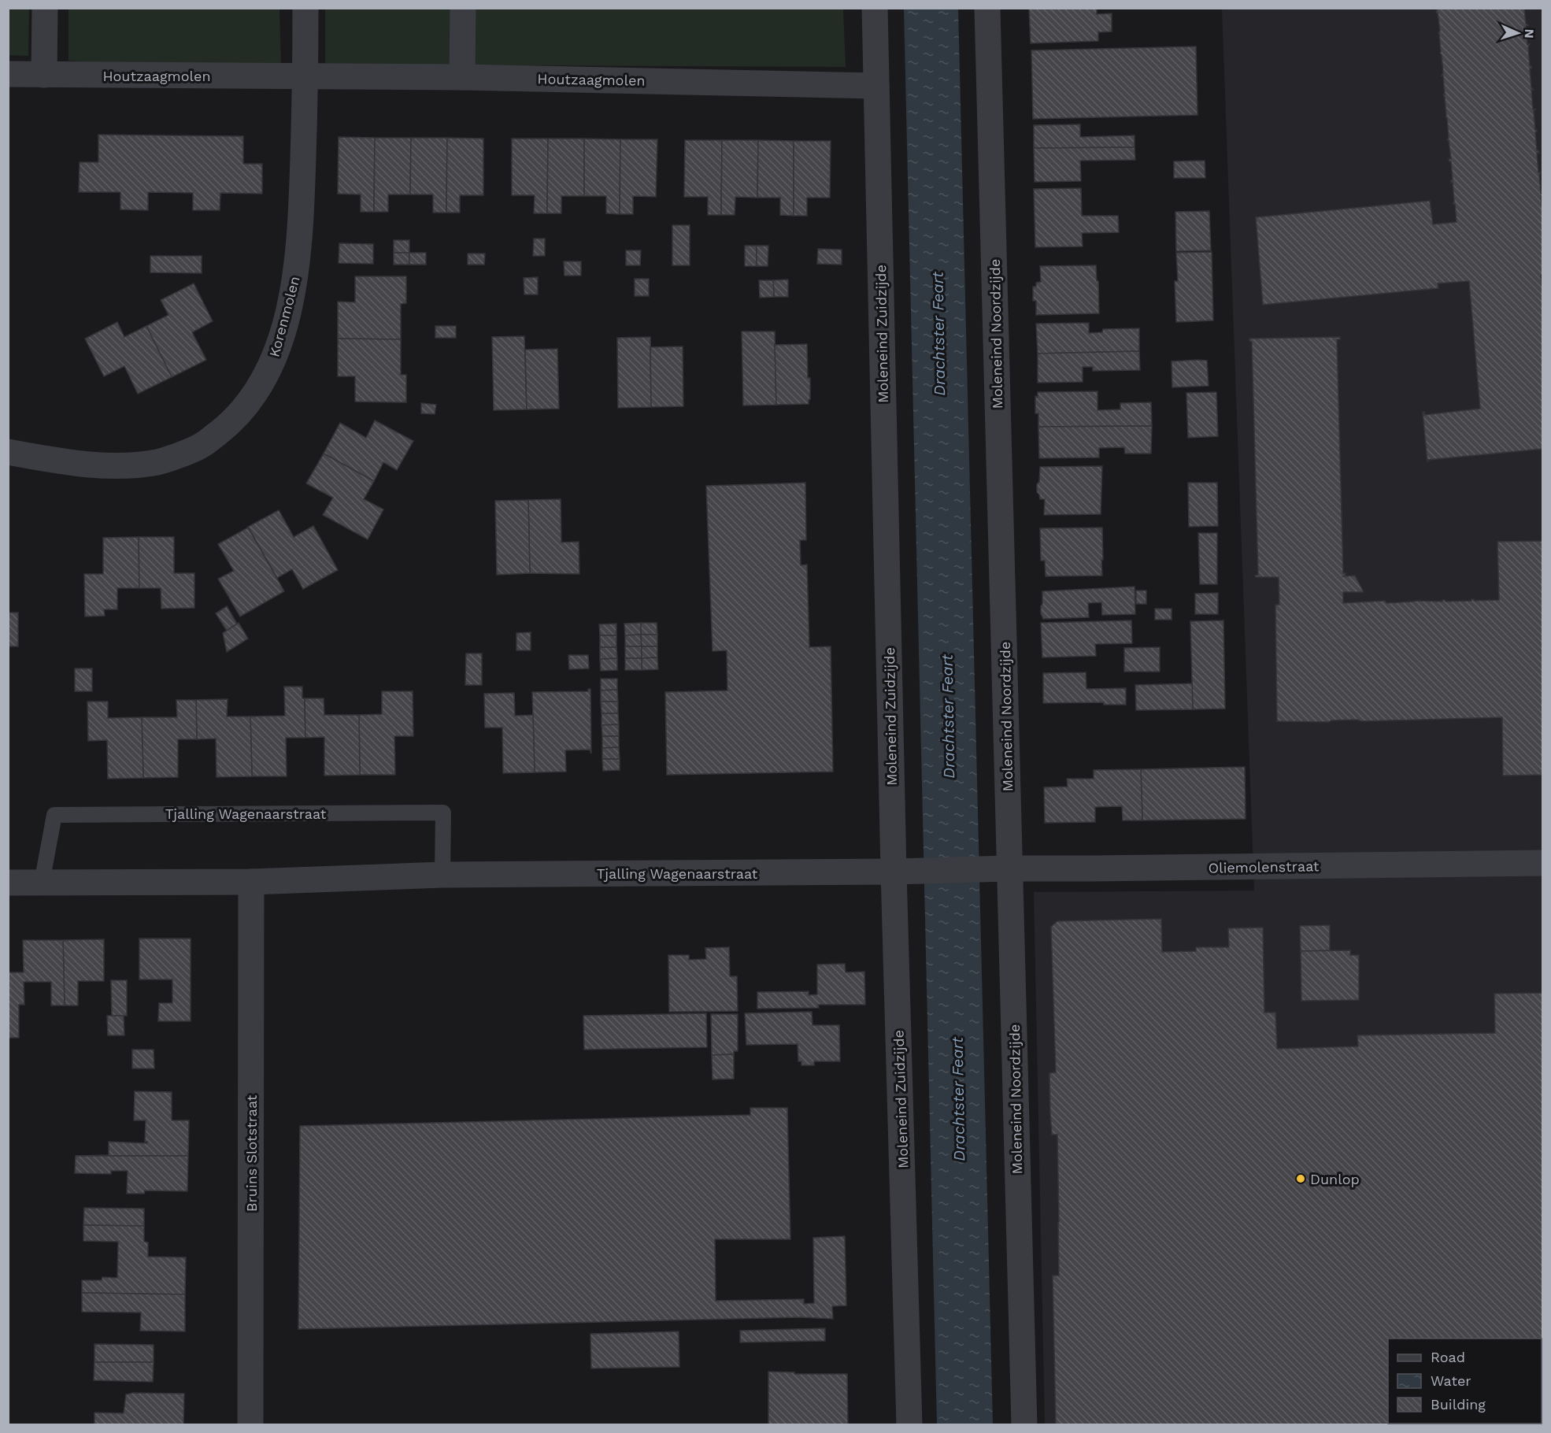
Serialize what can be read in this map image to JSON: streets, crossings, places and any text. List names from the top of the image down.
{
  "streets": {
    "street": [
      "Houtzaagmolen",
      "Korenmolen",
      "Moleneind Zuidzijde",
      "Moleneind Noordzijde",
      "Tjalling Wagenaarstraat",
      "Oliemolenstraat",
      "Bruins Slotstraat"
    ]
  },
  "crossings": [
    ["Houtzaagmolen", "Korenmolen"],
    ["Houtzaagmolen", "Moleneind Zuidzijde"],
    ["Moleneind Zuidzijde", "Tjalling Wagenaarstraat"],
    ["Moleneind Noordzijde", "Oliemolenstraat"],
    ["Tjalling Wagenaarstraat", "Oliemolenstraat"],
    ["Tjalling Wagenaarstraat", "Bruins Slotstraat"]
  ],
  "water": ["Drachtster Feart"],
  "places": ["Dunlop"],
  "legend": ["Road", "Water", "Building"],
  "north": "right"
}
